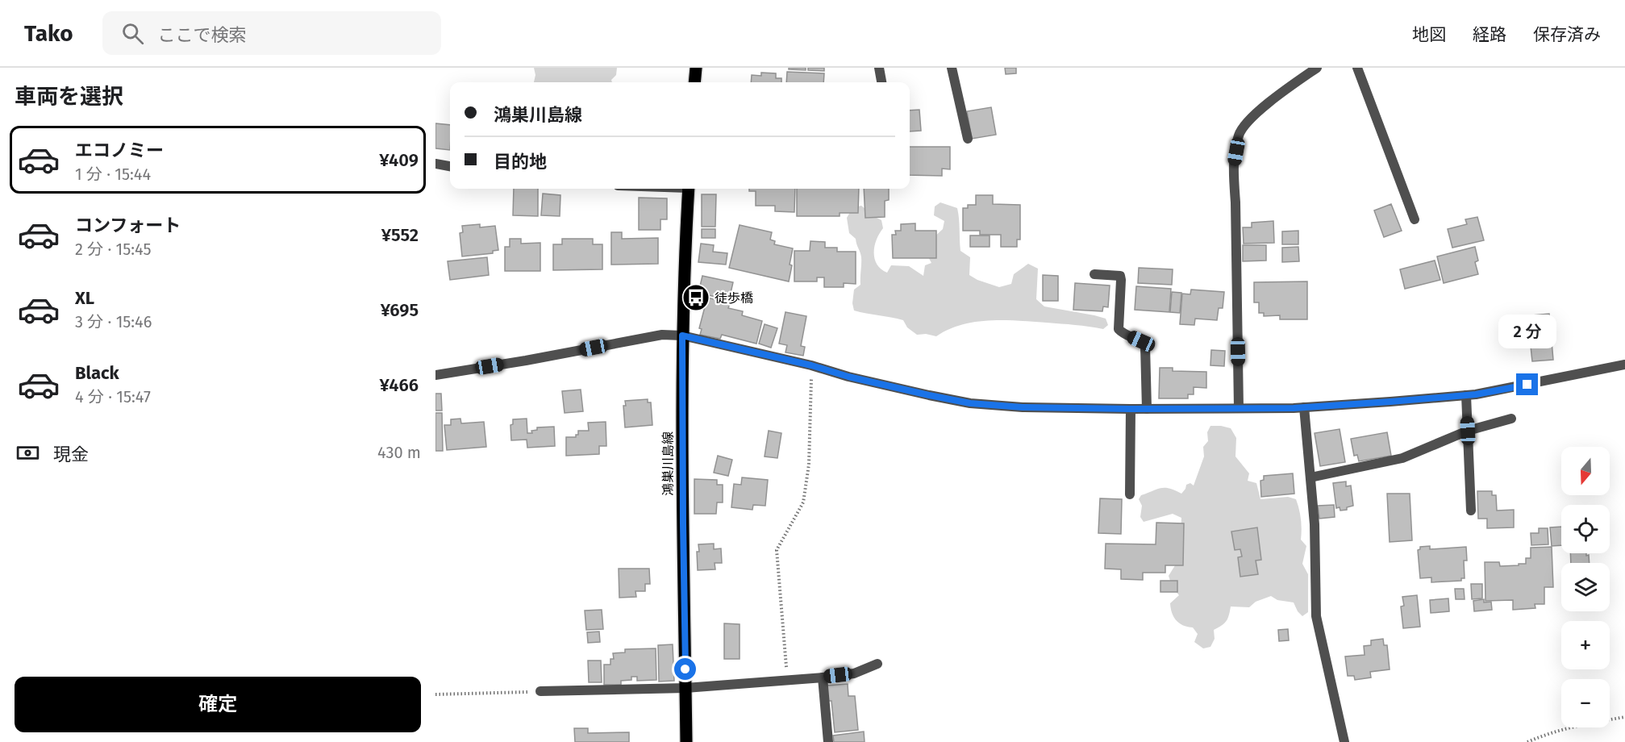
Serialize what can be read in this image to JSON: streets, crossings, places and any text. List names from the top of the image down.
{
  "streets": {
    "main road": ["鴻巣川島線"]
  },
  "places": {
    "bus stop": ["徒歩橋"]
  },
  "north": "bottom",
  "page": {
    "header": "Tako",
    "search": "ここで検索",
    "nav": ["地図", "経路", "保存済み"],
    "heading": "車両を選択",
    "banner": ["鴻巣川島線", "目的地"],
    "list": [
      {
        "name": "エコノミー",
        "note": "1 分 · 15:44",
        "value": "¥409"
      },
      {
        "name": "コンフォート",
        "note": "2 分 · 15:45",
        "value": "¥552"
      },
      {
        "name": "XL",
        "note": "3 分 · 15:46",
        "value": "¥695"
      },
      {
        "name": "Black",
        "note": "4 分 · 15:47",
        "value": "¥466"
      }
    ],
    "bubble": "2 分",
    "pay": ["現金", "430 m"],
    "map_buttons": ["+", "−"],
    "buttons": "確定"
  }
}
